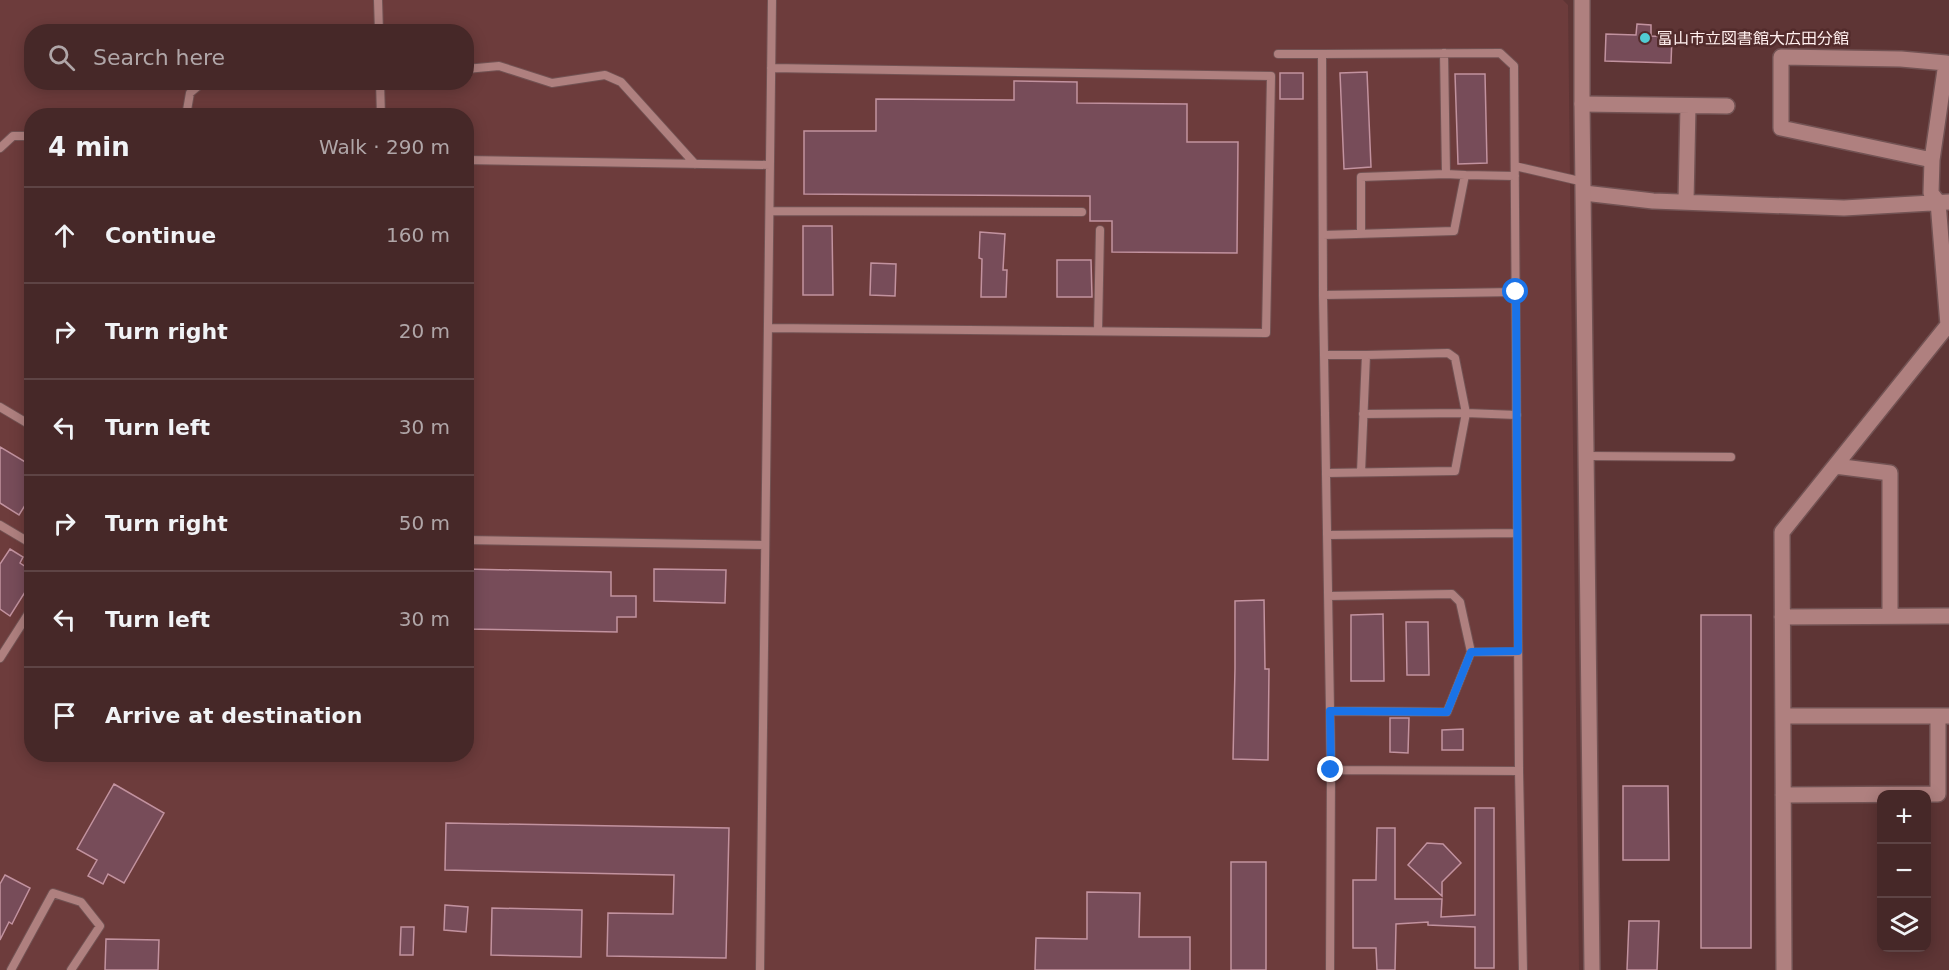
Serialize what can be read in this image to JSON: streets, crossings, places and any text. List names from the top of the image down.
{
  "places": ["富山市立図書館大広田分館"],
  "page": {
    "search": "Search here",
    "heading": ["4 min", "Walk · 290 m"],
    "list": [
      ["Continue", "160 m"],
      ["Turn right", "20 m"],
      ["Turn left", "30 m"],
      ["Turn right", "50 m"],
      ["Turn left", "30 m"],
      "Arrive at destination"
    ],
    "map_buttons": ["+", "−"]
  }
}
